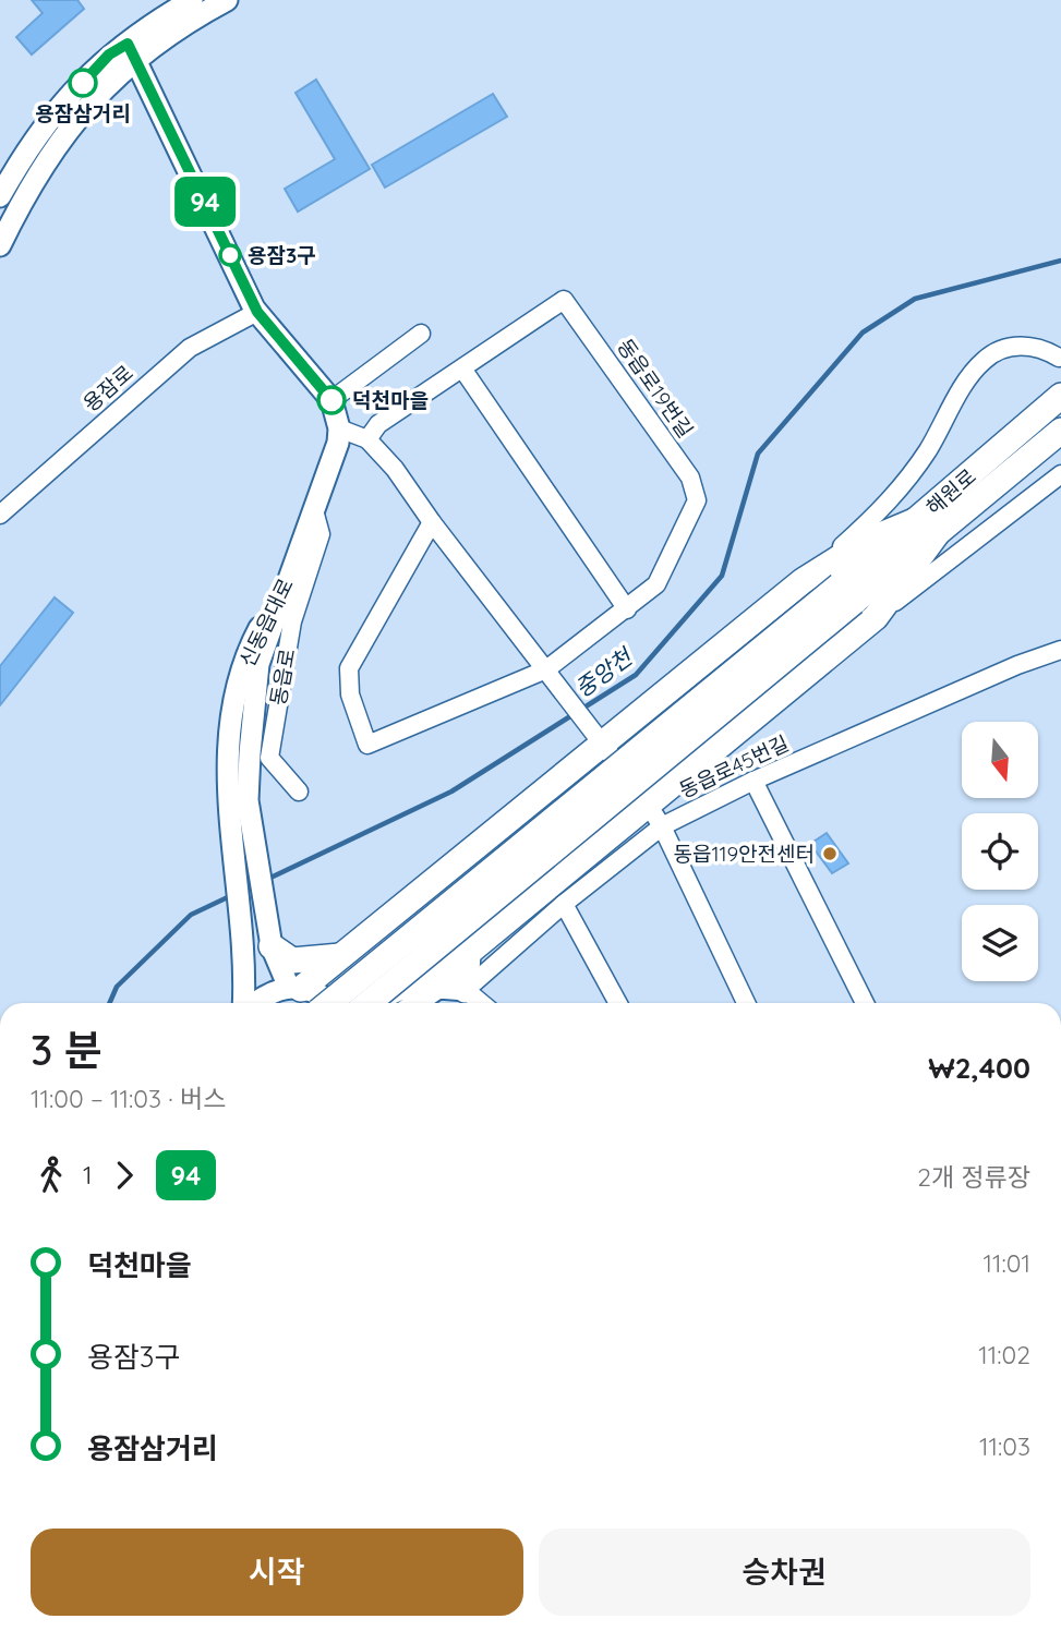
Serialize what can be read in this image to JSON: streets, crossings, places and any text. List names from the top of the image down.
{
  "streets": {
    "highway": ["해원로"],
    "main road": ["신동읍대로", "동읍로"],
    "street": ["용잠로", "동읍로19번길", "동읍로45번길"]
  },
  "crossings": [
    ["용잠로", "동읍로"],
    ["신동읍대로", "동읍로"]
  ],
  "water": ["중앙천"],
  "places": [
    "용잠삼거리",
    "용잠3구",
    "덕천마을",
    "동읍119안전센터"
  ],
  "lines": ["bus line 94"],
  "north": "bottom",
  "page": {
    "on_map": "94",
    "heading": ["3 분", "11:00 – 11:03 · 버스", "₩2,400"],
    "legs": ["1", "94", "2개 정류장"],
    "list": [
      {
        "name": "덕천마을",
        "value": "11:01"
      },
      {
        "name": "용잠3구",
        "value": "11:02"
      },
      {
        "name": "용잠삼거리",
        "value": "11:03"
      }
    ],
    "buttons": ["시작", "승차권"]
  }
}
